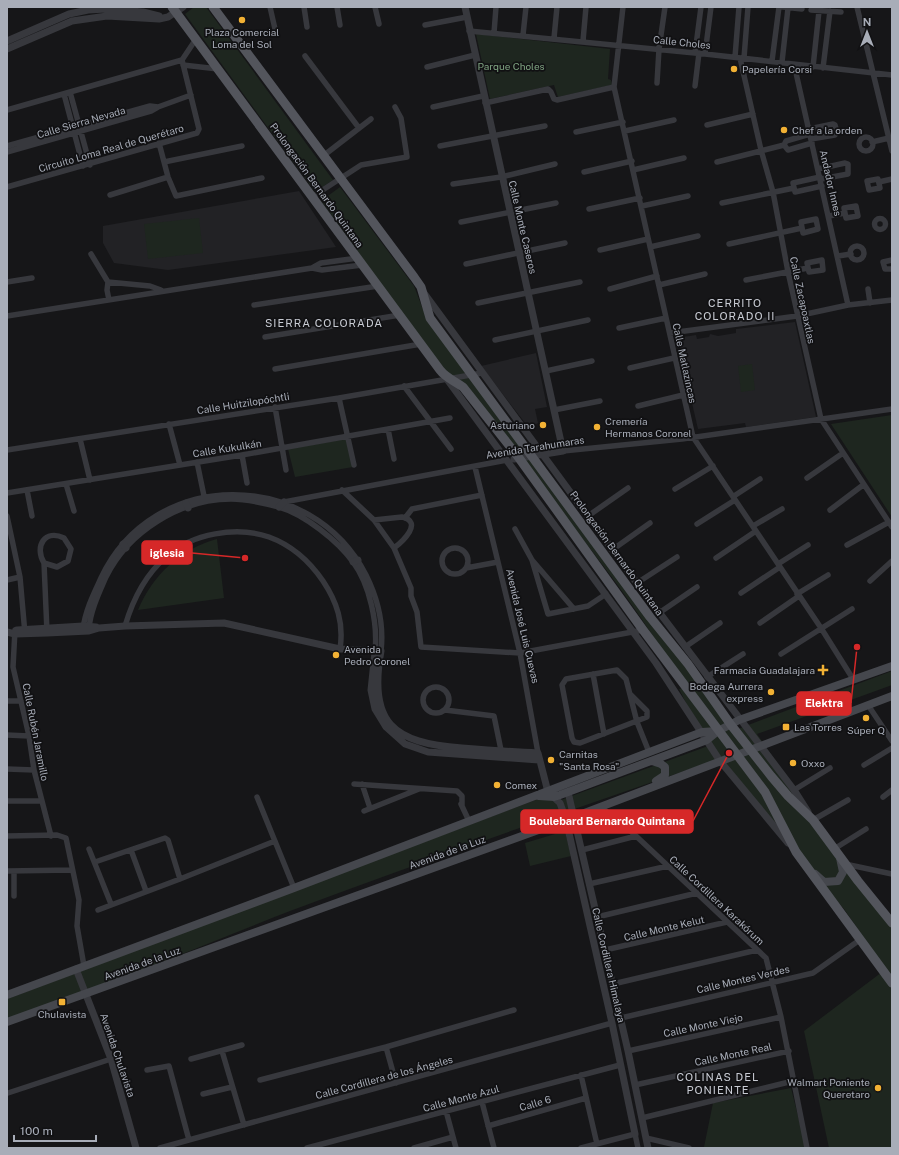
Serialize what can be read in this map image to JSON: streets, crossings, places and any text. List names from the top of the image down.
{
  "streets": {
    "main road": ["Prolongación Bernardo Quintana", "Avenida de la Luz"],
    "street": [
      "Calle Choles",
      "Calle Sierra Nevada",
      "Circuito Loma Real de Querétaro",
      "Andador Innes",
      "Calle Monte Caseros",
      "Calle Zacapoaxtlas",
      "Calle Matlazincas",
      "Calle Huitzilopóchtli",
      "Avenida Tarahumaras",
      "Calle Kukulkán",
      "Avenida José Luis Cuevas",
      "Calle Rubén Jaramillo",
      "Calle Cordillera Karakórum",
      "Calle Monte Kelut",
      "Calle Cordillera Himalaya",
      "Calle Montes Verdes",
      "Calle Monte Viejo",
      "Calle Monte Real",
      "Avenida Chulavista",
      "Calle Cordillera de los Ángeles",
      "Calle Monte Azul",
      "Calle 6"
    ]
  },
  "crossings": [
    ["Calle Choles", "Andador Innes"],
    ["Calle Choles", "Calle Monte Caseros"],
    ["Calle Choles", "Calle Zacapoaxtlas"],
    ["Calle Choles", "Calle Matlazincas"],
    ["Calle Sierra Nevada", "Circuito Loma Real de Querétaro"],
    ["Prolongación Bernardo Quintana", "Calle Huitzilopóchtli"],
    ["Prolongación Bernardo Quintana", "Avenida Tarahumaras"],
    ["Prolongación Bernardo Quintana", "Avenida de la Luz"],
    ["Prolongación Bernardo Quintana", "Calle Montes Verdes"],
    ["Calle Monte Caseros", "Avenida Tarahumaras"],
    ["Calle Zacapoaxtlas", "Avenida Tarahumaras"],
    ["Calle Matlazincas", "Avenida Tarahumaras"],
    ["Calle Matlazincas", "Avenida de la Luz"],
    ["Avenida Tarahumaras", "Avenida José Luis Cuevas"],
    ["Avenida José Luis Cuevas", "Avenida de la Luz"],
    ["Avenida José Luis Cuevas", "Calle Cordillera Himalaya"],
    ["Avenida de la Luz", "Calle Cordillera Karakórum"],
    ["Avenida de la Luz", "Calle Cordillera Himalaya"],
    ["Avenida de la Luz", "Avenida Chulavista"],
    ["Calle Cordillera Karakórum", "Calle Monte Kelut"],
    ["Calle Cordillera Karakórum", "Calle Montes Verdes"],
    ["Calle Cordillera Karakórum", "Calle Monte Viejo"],
    ["Calle Cordillera Karakórum", "Calle Monte Real"],
    ["Calle Monte Kelut", "Calle Cordillera Himalaya"],
    ["Calle Cordillera Himalaya", "Calle Montes Verdes"],
    ["Calle Cordillera Himalaya", "Calle Monte Viejo"],
    ["Calle Cordillera Himalaya", "Calle Monte Real"],
    ["Calle Cordillera Himalaya", "Calle Cordillera de los Ángeles"],
    ["Calle Cordillera Himalaya", "Calle Monte Azul"]
  ],
  "districts": ["CERRITO COLORADO II", "SIERRA COLORADA", "COLINAS DEL PONIENTE"],
  "parks": ["Parque Choles"],
  "places": {
    "other": [
      "Plaza Comercial Loma del Sol",
      "Papelería Corsi",
      "Chef a la orden",
      "Asturiano",
      "Cremería Hermanos Coronel",
      "iglesia",
      "Elektra",
      "Avenida Pedro Coronel",
      "Bodega Aurrera express",
      "Súper Q",
      "Boulebard Bernardo Quintana",
      "Carnitas \"Santa Rosa\"",
      "Oxxo",
      "Comex",
      "Walmart Poniente Queretaro"
    ],
    "health": ["Farmacia Guadalajara"],
    "transit": ["Las Torres", "Chulavista"]
  },
  "scale_bar": "100 m",
  "north": "top"
}
